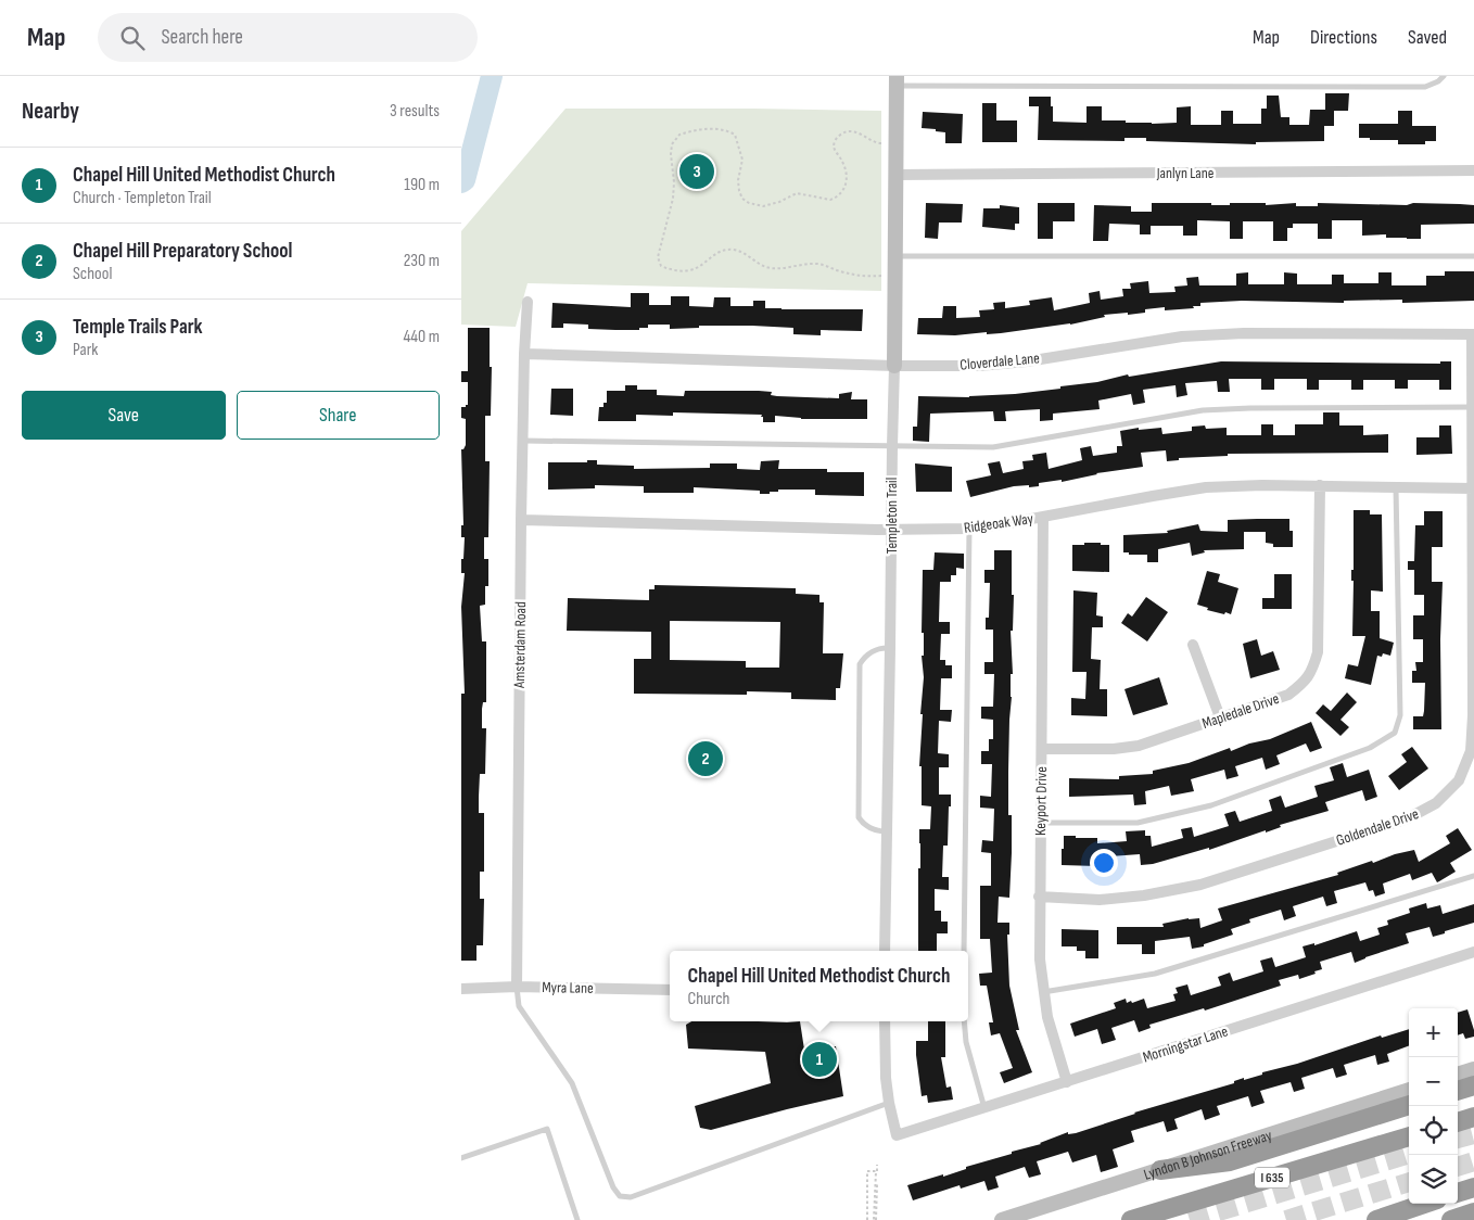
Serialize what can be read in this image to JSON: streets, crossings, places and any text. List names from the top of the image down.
{
  "streets": {
    "highway": ["I 635"],
    "main road": ["Templeton Trail", "Lyndon B Johnson Freeway"],
    "street": [
      "Janlyn Lane",
      "Cloverdale Lane",
      "Ridgeoak Way",
      "Amsterdam Road",
      "Mapledale Drive",
      "Keyport Drive",
      "Goldendale Drive",
      "Myra Lane",
      "Morningstar Lane"
    ]
  },
  "crossings": [
    ["Janlyn Lane", "Templeton Trail"],
    ["Cloverdale Lane", "Templeton Trail"],
    ["Cloverdale Lane", "Amsterdam Road"],
    ["Cloverdale Lane", "Goldendale Drive"],
    ["Templeton Trail", "Ridgeoak Way"],
    ["Ridgeoak Way", "Amsterdam Road"],
    ["Ridgeoak Way", "Mapledale Drive"],
    ["Ridgeoak Way", "Keyport Drive"],
    ["Ridgeoak Way", "Goldendale Drive"],
    ["Amsterdam Road", "Myra Lane"],
    ["Mapledale Drive", "Keyport Drive"],
    ["Keyport Drive", "Goldendale Drive"],
    ["Keyport Drive", "Morningstar Lane"]
  ],
  "page": {
    "header": "Map",
    "search": "Search here",
    "nav": ["Map", "Directions", "Saved"],
    "heading": ["Nearby", "3 results"],
    "list": [
      {
        "mark": "1",
        "name": "Chapel Hill United Methodist Church",
        "note": "Church · Templeton Trail",
        "value": "190 m"
      },
      {
        "mark": "2",
        "name": "Chapel Hill Preparatory School",
        "note": "School",
        "value": "230 m"
      },
      {
        "mark": "3",
        "name": "Temple Trails Park",
        "note": "Park",
        "value": "440 m"
      }
    ],
    "pins": ["3", "2", "1"],
    "buttons": ["Save", "Share"],
    "popup": ["Chapel Hill United Methodist Church", "Church"],
    "map_buttons": ["+", "−"]
  }
}
